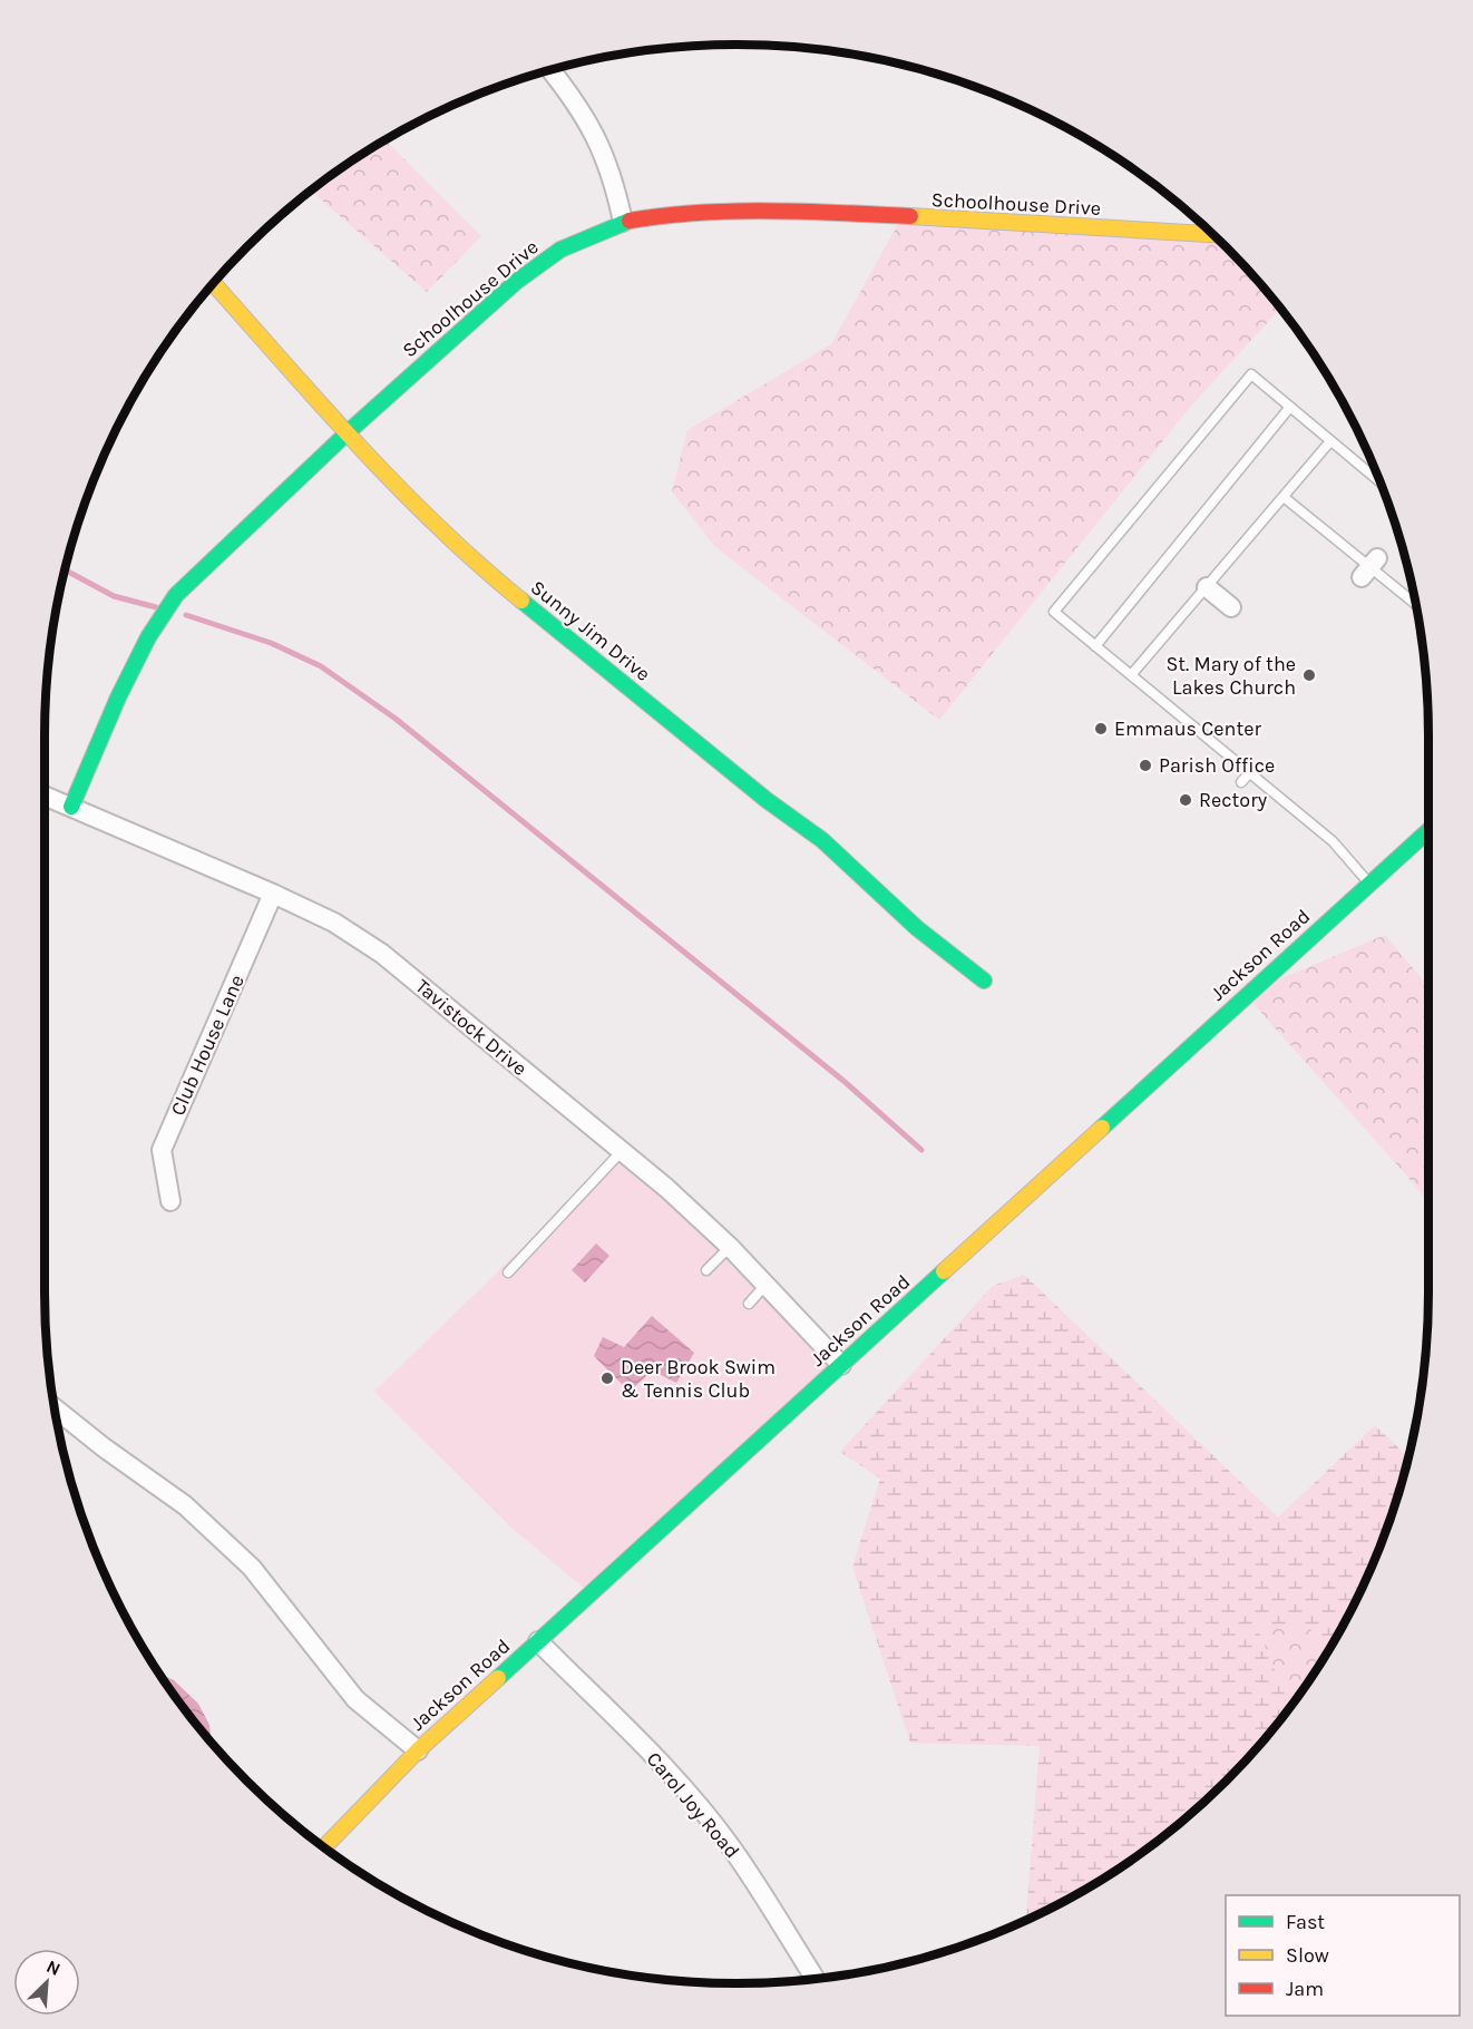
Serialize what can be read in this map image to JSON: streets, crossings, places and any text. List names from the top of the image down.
{
  "streets": {
    "street": [
      "Schoolhouse Drive",
      "Sunny Jim Drive",
      "Jackson Road",
      "Tavistock Drive",
      "Club House Lane",
      "Carol Joy Road"
    ]
  },
  "crossings": [
    ["Schoolhouse Drive", "Sunny Jim Drive"],
    ["Schoolhouse Drive", "Tavistock Drive"],
    ["Jackson Road", "Tavistock Drive"],
    ["Jackson Road", "Carol Joy Road"],
    ["Tavistock Drive", "Club House Lane"]
  ],
  "places": [
    "St. Mary of the Lakes Church",
    "Emmaus Center",
    "Parish Office",
    "Rectory",
    "Deer Brook Swim & Tennis Club"
  ],
  "legend": ["Fast", "Slow", "Jam"],
  "north": "top right"
}
